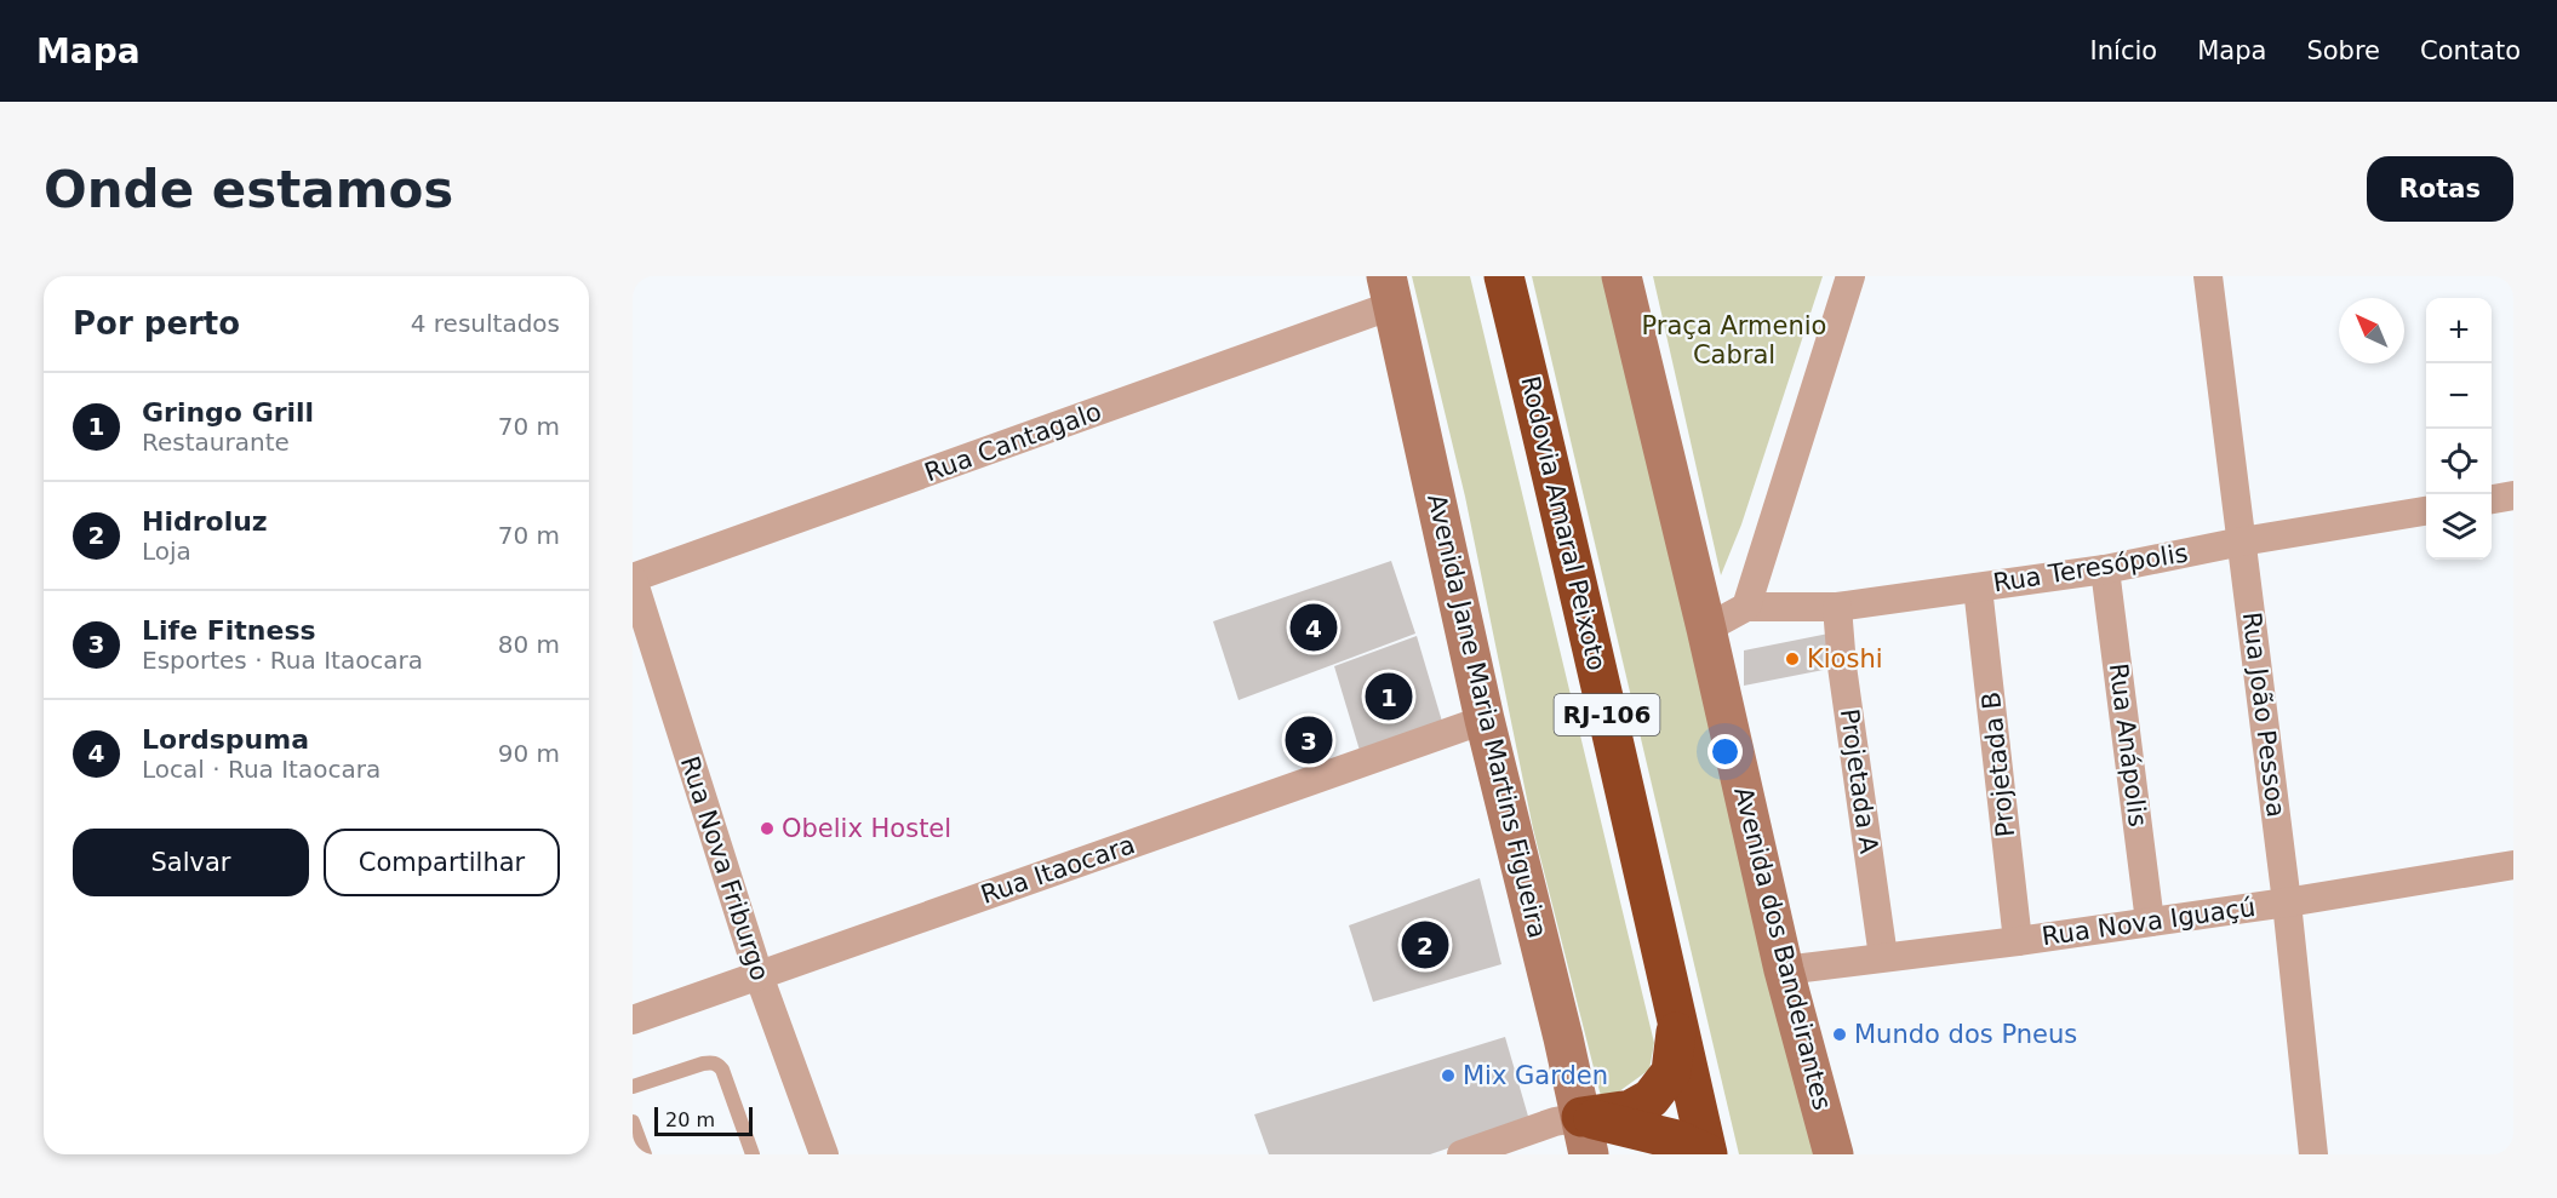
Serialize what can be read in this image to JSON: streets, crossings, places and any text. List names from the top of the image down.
{
  "streets": {
    "highway": ["Rodovia Amaral Peixoto", "RJ-106"],
    "main road": ["Avenida Jane Maria Martins Figueira", "Avenida dos Bandeirantes"],
    "street": [
      "Rua Cantagalo",
      "Rua Teresópolis",
      "Rua João Pessoa",
      "Rua Anápolis",
      "Projetada B",
      "Projetada A",
      "Rua Nova Friburgo",
      "Rua Itaocara",
      "Rua Nova Iguaçú"
    ]
  },
  "crossings": [
    ["Rua Cantagalo", "Avenida Jane Maria Martins Figueira"],
    ["Rua Cantagalo", "Rua Nova Friburgo"],
    ["Rua Teresópolis", "Rua João Pessoa"],
    ["Rua Teresópolis", "Rua Anápolis"],
    ["Rua Teresópolis", "Projetada B"],
    ["Rua Teresópolis", "Projetada A"],
    ["Rua João Pessoa", "Rua Nova Iguaçú"],
    ["Avenida Jane Maria Martins Figueira", "Rua Itaocara"],
    ["Rua Anápolis", "Rua Nova Iguaçú"],
    ["Projetada B", "Rua Nova Iguaçú"],
    ["Projetada A", "Rua Nova Iguaçú"],
    ["Rua Nova Friburgo", "Rua Itaocara"],
    ["Rua Nova Iguaçú", "Avenida dos Bandeirantes"]
  ],
  "parks": ["Praça Armenio Cabral"],
  "places": [
    "Kioshi",
    "Obelix Hostel",
    "Mundo dos Pneus",
    "Mix Garden"
  ],
  "scale_bar": "20 m",
  "north": "top left",
  "page": {
    "header": "Mapa",
    "nav": [
      "Início",
      "Mapa",
      "Sobre",
      "Contato"
    ],
    "buttons": [
      "Rotas",
      ["Salvar", "Compartilhar"]
    ],
    "title": "Onde estamos",
    "heading": ["Por perto", "4 resultados"],
    "map_buttons": ["+", "−"],
    "list": [
      {
        "mark": "1",
        "name": "Gringo Grill",
        "note": "Restaurante",
        "value": "70 m"
      },
      {
        "mark": "2",
        "name": "Hidroluz",
        "note": "Loja",
        "value": "70 m"
      },
      {
        "mark": "3",
        "name": "Life Fitness",
        "note": "Esportes · Rua Itaocara",
        "value": "80 m"
      },
      {
        "mark": "4",
        "name": "Lordspuma",
        "note": "Local · Rua Itaocara",
        "value": "90 m"
      }
    ],
    "pins": [
      "4",
      "1",
      "3",
      "2"
    ],
    "scale": "20 m"
  }
}
